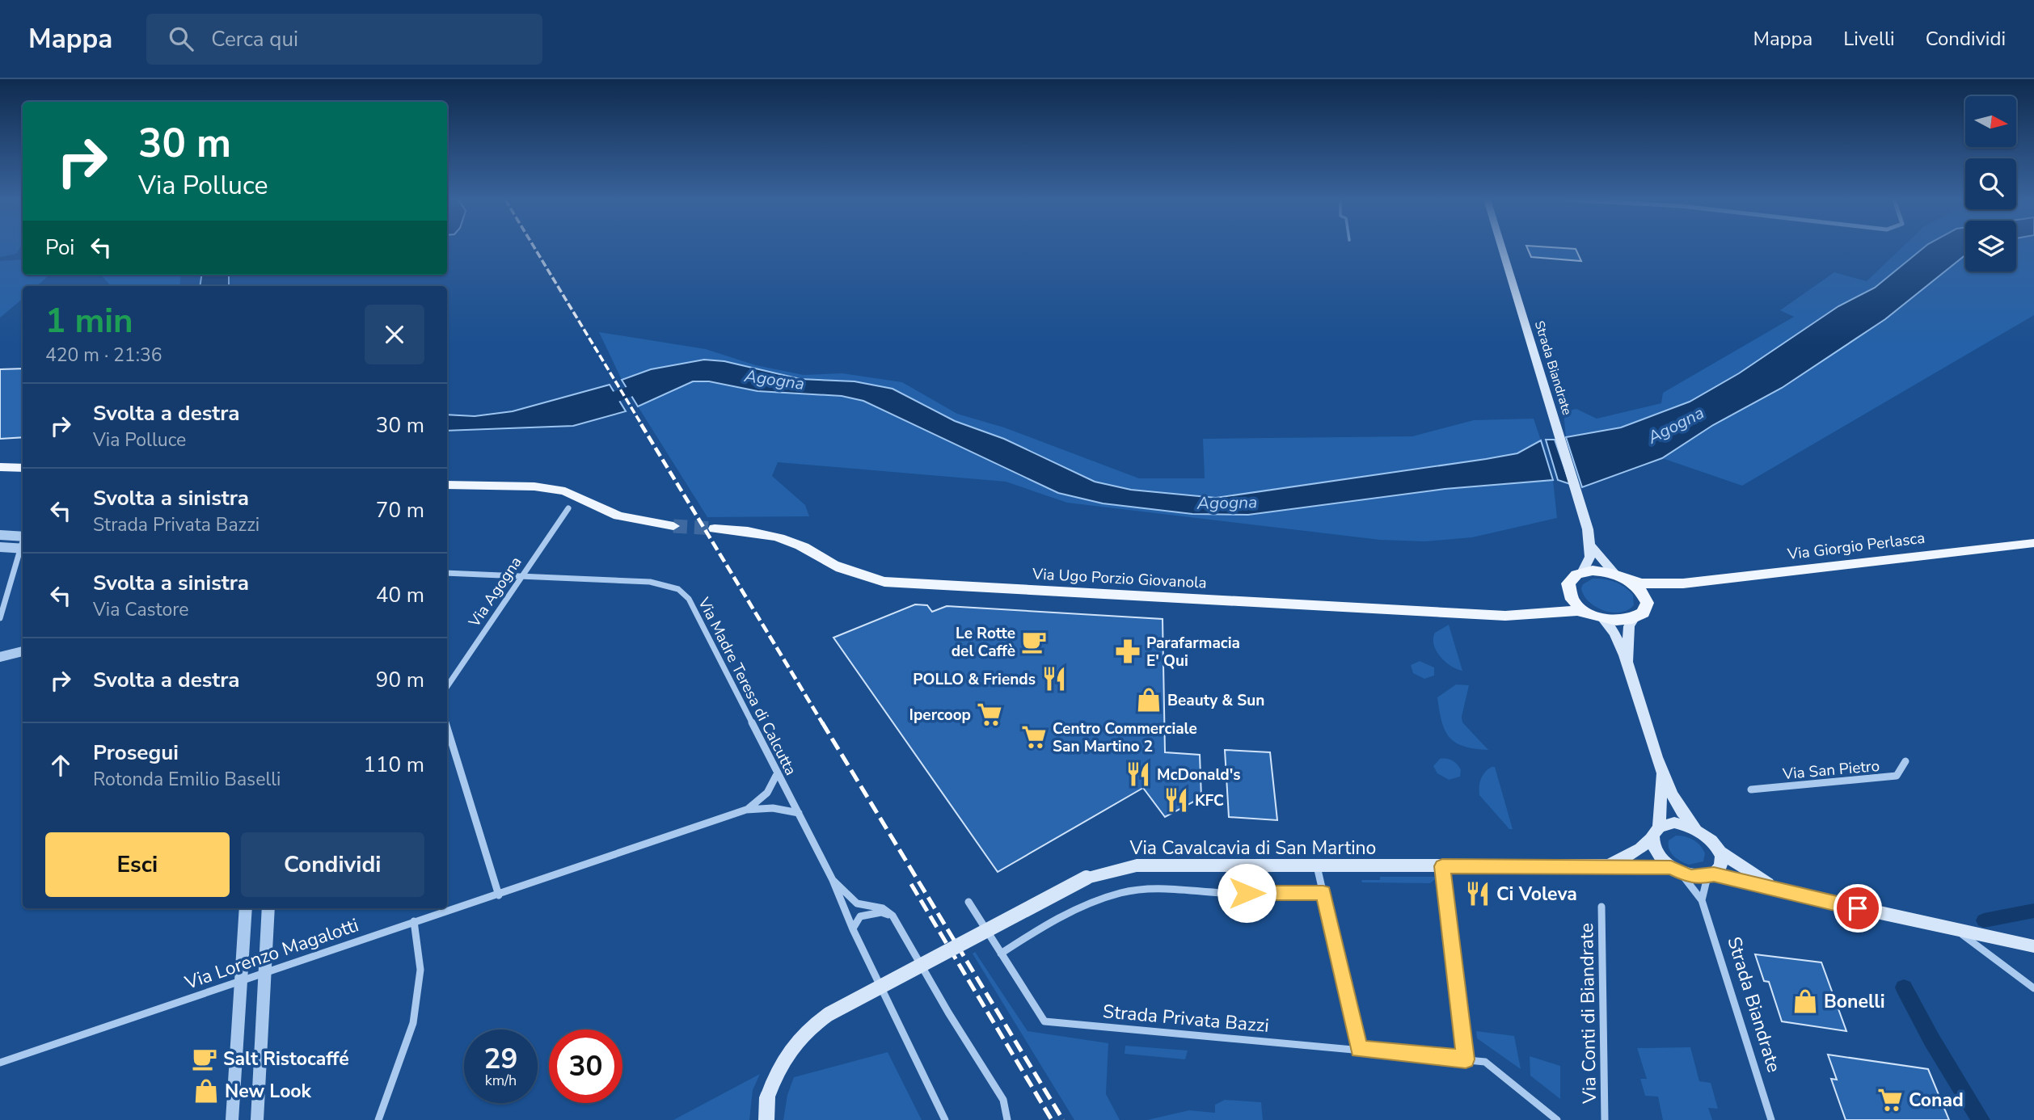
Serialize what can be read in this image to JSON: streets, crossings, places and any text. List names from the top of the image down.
{
  "streets": {
    "main road": [
      "Strada Biandrate",
      "Via Giorgio Perlasca",
      "Via Ugo Porzio Giovanola",
      "Via Cavalcavia di San Martino"
    ],
    "street": [
      "Via Agogna",
      "Via Madre Teresa di Calcutta",
      "Via San Pietro",
      "Via Lorenzo Magalotti",
      "Via Conti di Biandrate",
      "Strada Privata Bazzi"
    ]
  },
  "crossings": [
    ["Strada Biandrate", "Via Ugo Porzio Giovanola"],
    ["Strada Biandrate", "Via Cavalcavia di San Martino"],
    ["Via Giorgio Perlasca", "Via Ugo Porzio Giovanola"],
    ["Via Agogna", "Via Madre Teresa di Calcutta"]
  ],
  "water": ["Agogna"],
  "places": {
    "cafe": ["Le Rotte del Caffè", "Salt Ristocaffé"],
    "pharmacy": ["Parafarmacia E' Qui"],
    "restaurant": [
      "POLLO & Friends",
      "McDonald's",
      "KFC",
      "Ci Voleva"
    ],
    "shop": ["Beauty & Sun", "Bonelli", "New Look"],
    "supermarket": ["Ipercoop", "Centro Commerciale San Martino 2", "Conad"]
  },
  "north": "right",
  "page": {
    "header": "Mappa",
    "search": "Cerca qui",
    "nav": ["Mappa", "Livelli", "Condividi"],
    "turn": ["30 m", "Via Polluce"],
    "then": "Poi",
    "heading": ["1 min", "420 m · 21:36"],
    "list": [
      {
        "name": "Svolta a destra",
        "note": "Via Polluce",
        "value": "30 m"
      },
      {
        "name": "Svolta a sinistra",
        "note": "Strada Privata Bazzi",
        "value": "70 m"
      },
      {
        "name": "Svolta a sinistra",
        "note": "Via Castore",
        "value": "40 m"
      },
      {
        "name": "Svolta a destra",
        "value": "90 m"
      },
      {
        "name": "Prosegui",
        "note": "Rotonda Emilio Baselli",
        "value": "110 m"
      }
    ],
    "buttons": ["Esci", "Condividi"],
    "speed": "29 km/h",
    "limit": "30"
  }
}
